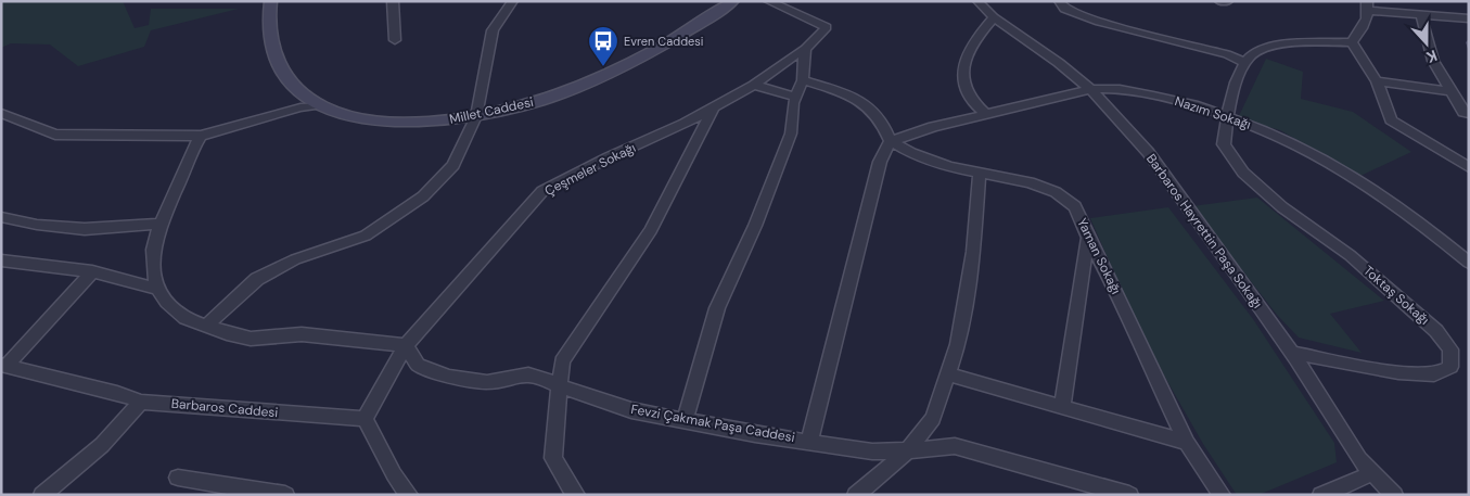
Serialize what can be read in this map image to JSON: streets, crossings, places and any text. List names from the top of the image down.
{
  "streets": {
    "street": [
      "Millet Caddesi",
      "Nazım Sokağı",
      "Çeşmeler Sokağı",
      "Barbaros Hayrettin Paşa Sokağı",
      "Yaman Sokağı",
      "Toktaş Sokağı",
      "Barbaros Caddesi",
      "Fevzi Çakmak Paşa Caddesi"
    ]
  },
  "crossings": [
    ["Nazım Sokağı", "Barbaros Hayrettin Paşa Sokağı"],
    ["Nazım Sokağı", "Yaman Sokağı"],
    ["Nazım Sokağı", "Toktaş Sokağı"],
    ["Çeşmeler Sokağı", "Barbaros Caddesi"],
    ["Çeşmeler Sokağı", "Fevzi Çakmak Paşa Caddesi"],
    ["Barbaros Hayrettin Paşa Sokağı", "Toktaş Sokağı"]
  ],
  "places": {
    "bus stop": ["Evren Caddesi"]
  },
  "north": "bottom"
}
